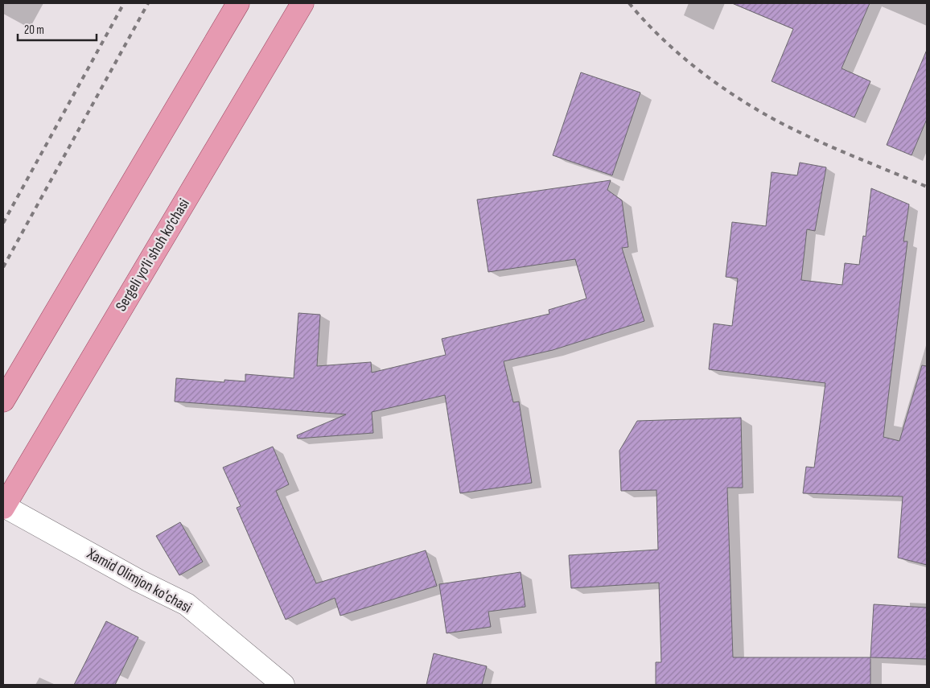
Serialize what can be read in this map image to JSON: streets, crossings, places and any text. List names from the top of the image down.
{
  "streets": {
    "main road": ["Sergeli yo‘li shoh ko‘chasi"],
    "street": ["Xamid Olimjon ko'chasi"]
  },
  "crossings": [
    ["Sergeli yo‘li shoh ko‘chasi", "Xamid Olimjon ko'chasi"]
  ],
  "scale_bar": "20 m"
}
